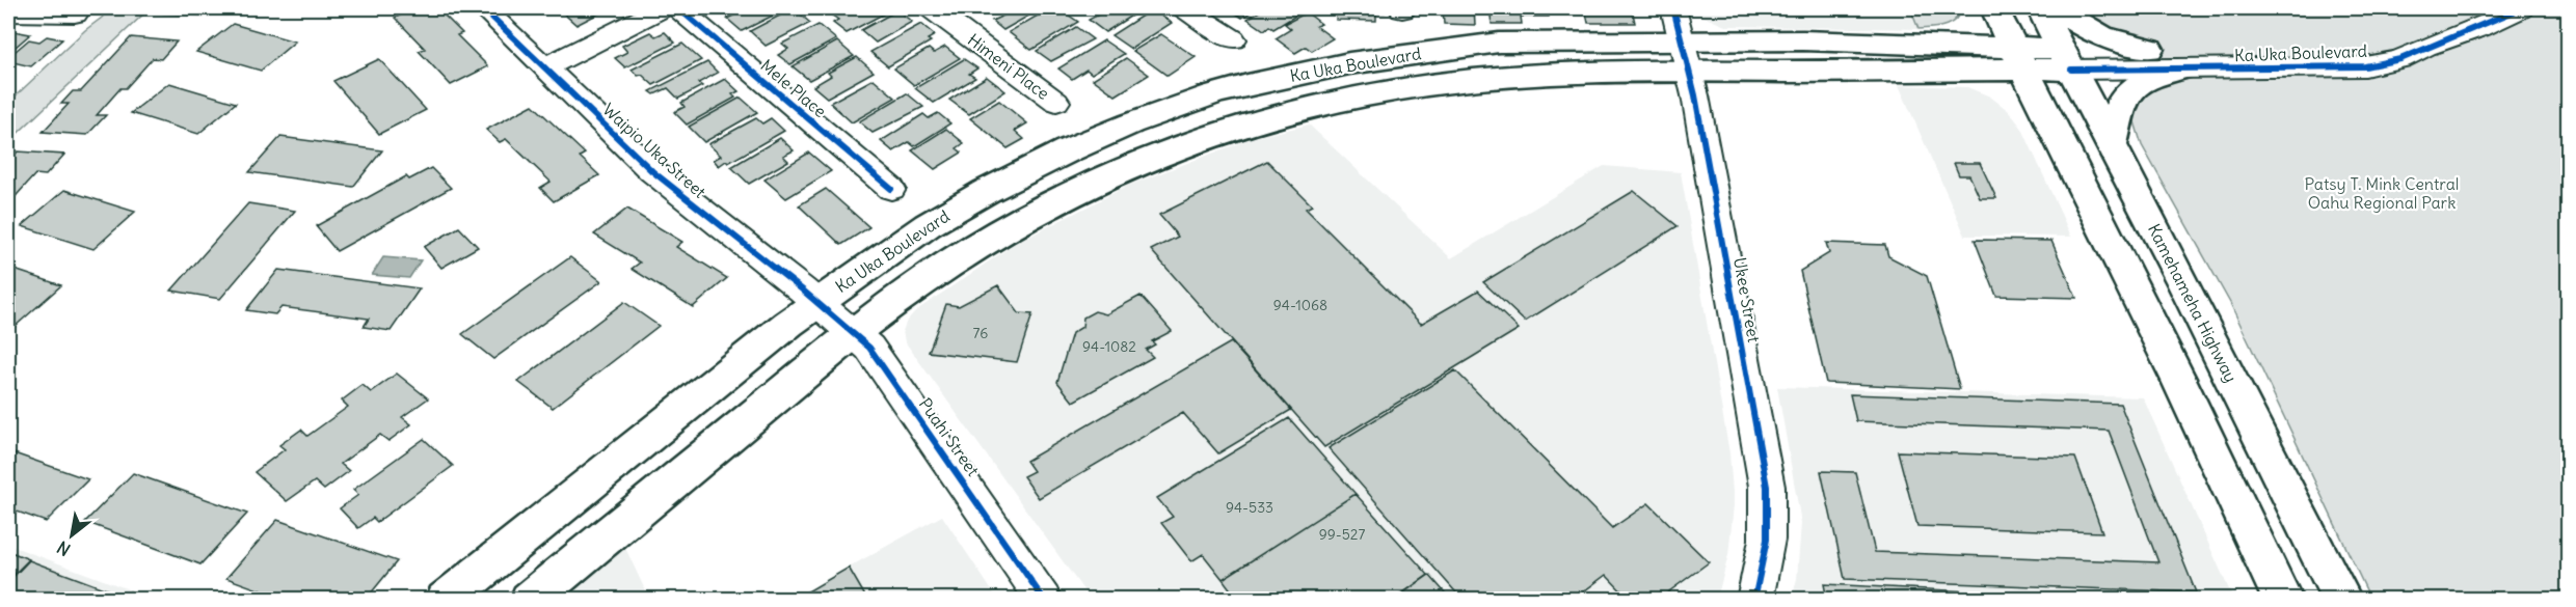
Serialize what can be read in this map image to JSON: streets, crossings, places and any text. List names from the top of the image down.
{
  "streets": {
    "main road": ["Ka Uka Boulevard", "Kamehameha Highway"],
    "street": [
      "Himeni Place",
      "Mele Place",
      "Waipio Uka Street",
      "Ukee Street",
      "Puahi Street"
    ]
  },
  "crossings": [
    ["Ka Uka Boulevard", "Waipio Uka Street"],
    ["Ka Uka Boulevard", "Ukee Street"],
    ["Ka Uka Boulevard", "Kamehameha Highway"],
    ["Ka Uka Boulevard", "Puahi Street"],
    ["Waipio Uka Street", "Puahi Street"]
  ],
  "parks": ["Patsy T. Mink Central Oahu Regional Park"],
  "house_numbers": [
    "94-1068",
    "76",
    "94-1082",
    "94-533",
    "99-527"
  ],
  "north": "bottom left"
}
